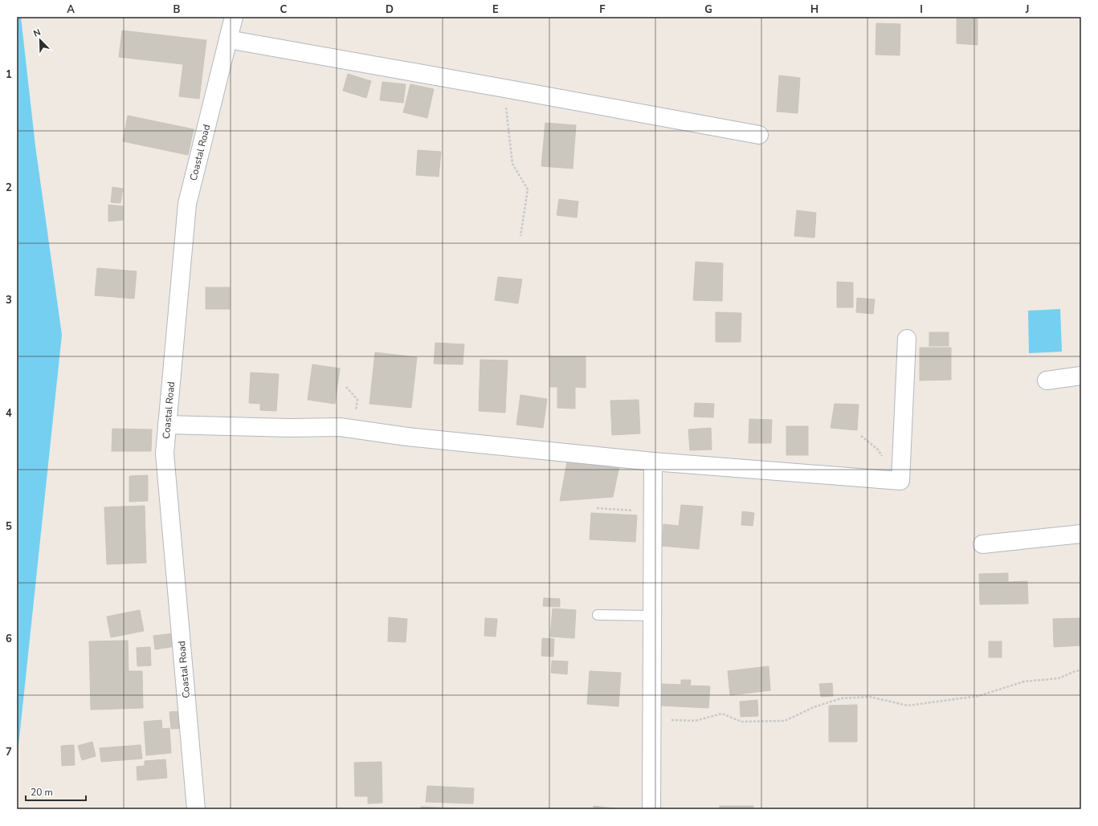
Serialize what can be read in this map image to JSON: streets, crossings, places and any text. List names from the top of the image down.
{
  "streets": {
    "street": ["Coastal Road"]
  },
  "scale_bar": "20 m",
  "north": "top left",
  "grid": {
    "columns": [
      "A",
      "B",
      "C",
      "D",
      "E",
      "F",
      "G",
      "H",
      "I",
      "J"
    ],
    "rows": [
      "1",
      "2",
      "3",
      "4",
      "5",
      "6",
      "7"
    ]
  }
}
